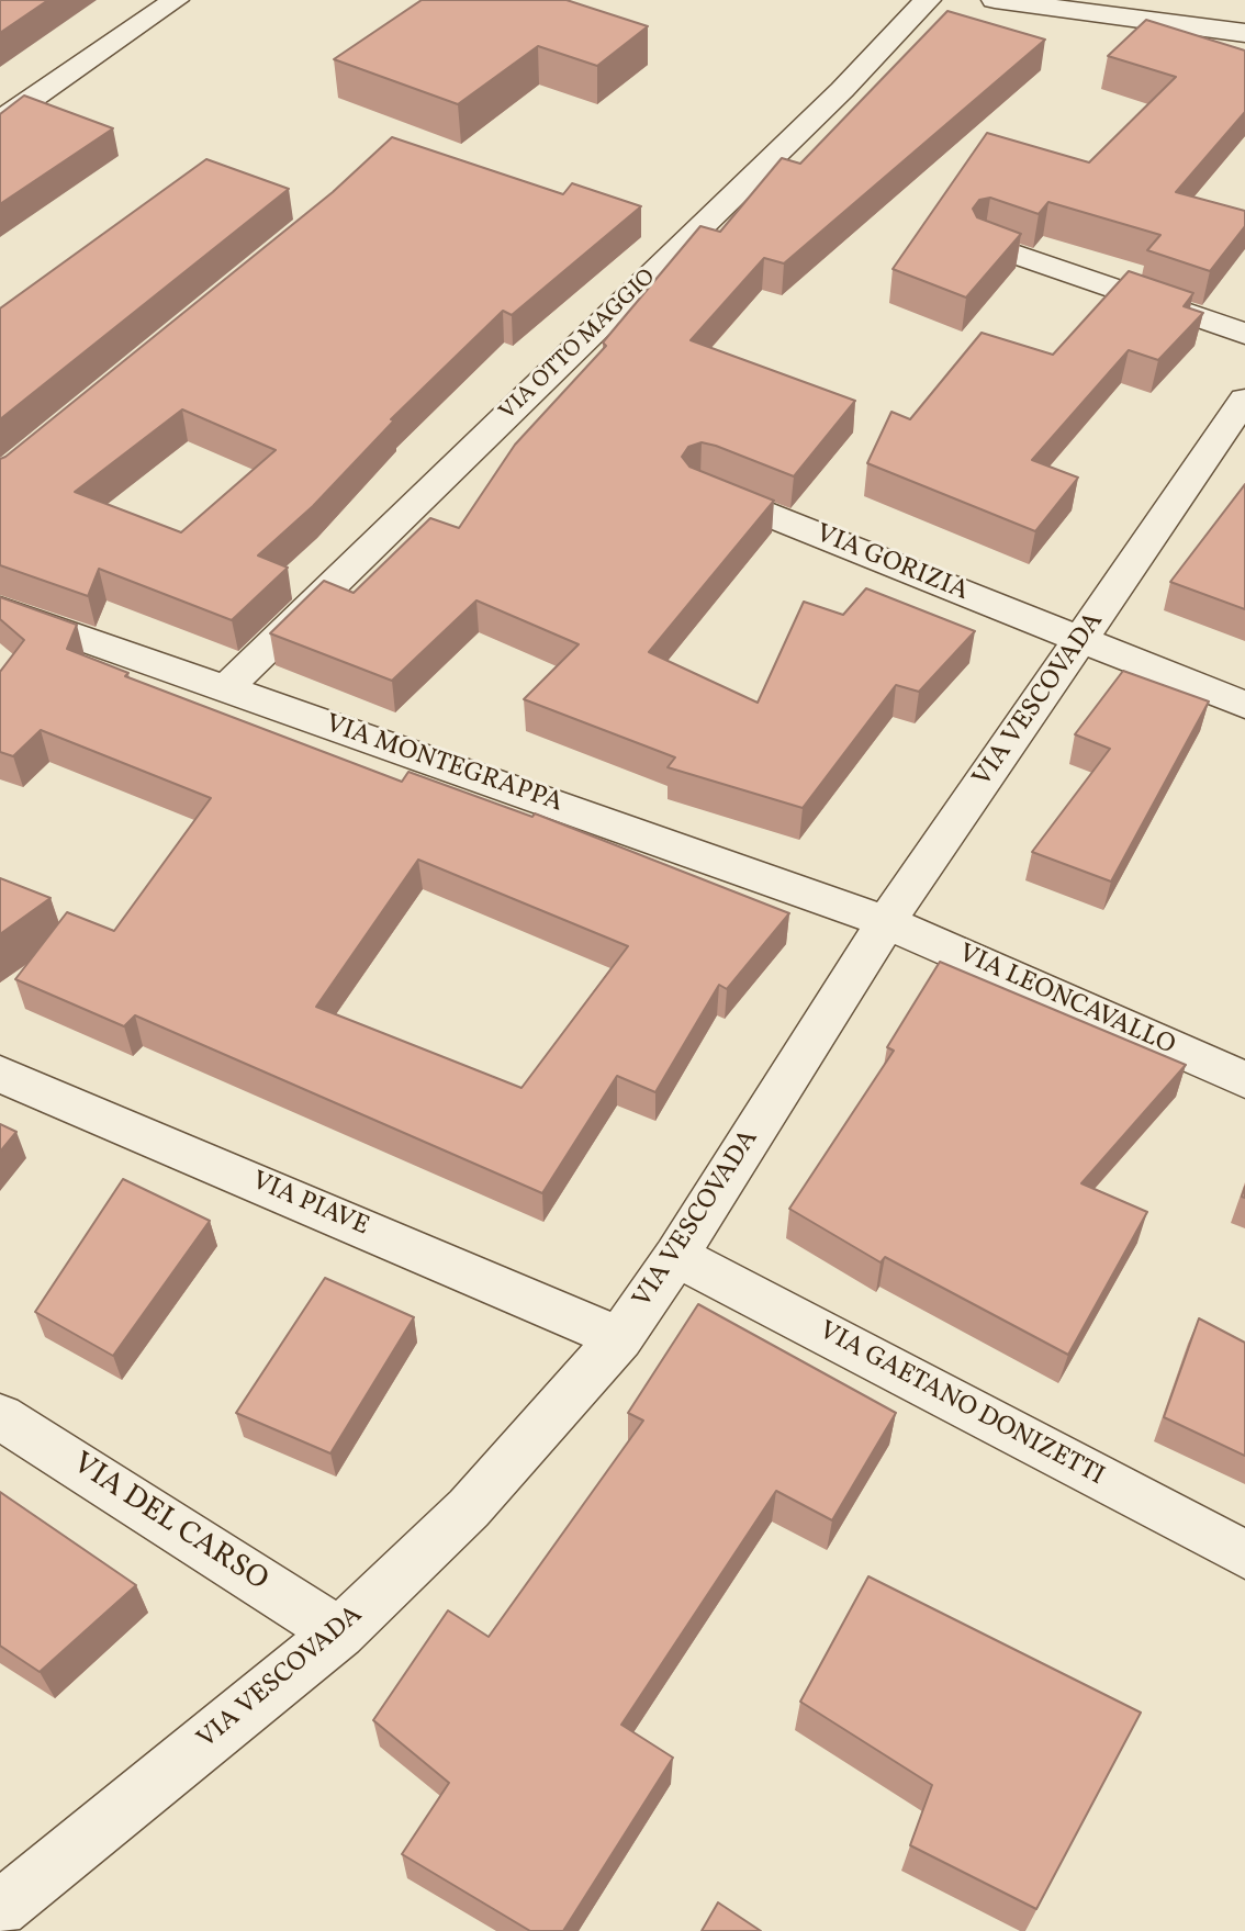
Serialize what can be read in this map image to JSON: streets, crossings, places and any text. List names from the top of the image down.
{
  "streets": {
    "street": [
      "VIA OTTO MAGGIO",
      "VIA GORIZIA",
      "VIA VESCOVADA",
      "VIA MONTEGRAPPA",
      "VIA LEONCAVALLO",
      "VIA PIAVE",
      "VIA GAETANO DONIZETTI",
      "VIA DEL CARSO"
    ]
  },
  "crossings": [
    ["VIA OTTO MAGGIO", "VIA MONTEGRAPPA"],
    ["VIA GORIZIA", "VIA VESCOVADA"],
    ["VIA VESCOVADA", "VIA MONTEGRAPPA"],
    ["VIA VESCOVADA", "VIA LEONCAVALLO"],
    ["VIA VESCOVADA", "VIA PIAVE"],
    ["VIA VESCOVADA", "VIA GAETANO DONIZETTI"],
    ["VIA VESCOVADA", "VIA DEL CARSO"],
    ["VIA MONTEGRAPPA", "VIA LEONCAVALLO"]
  ]
}
